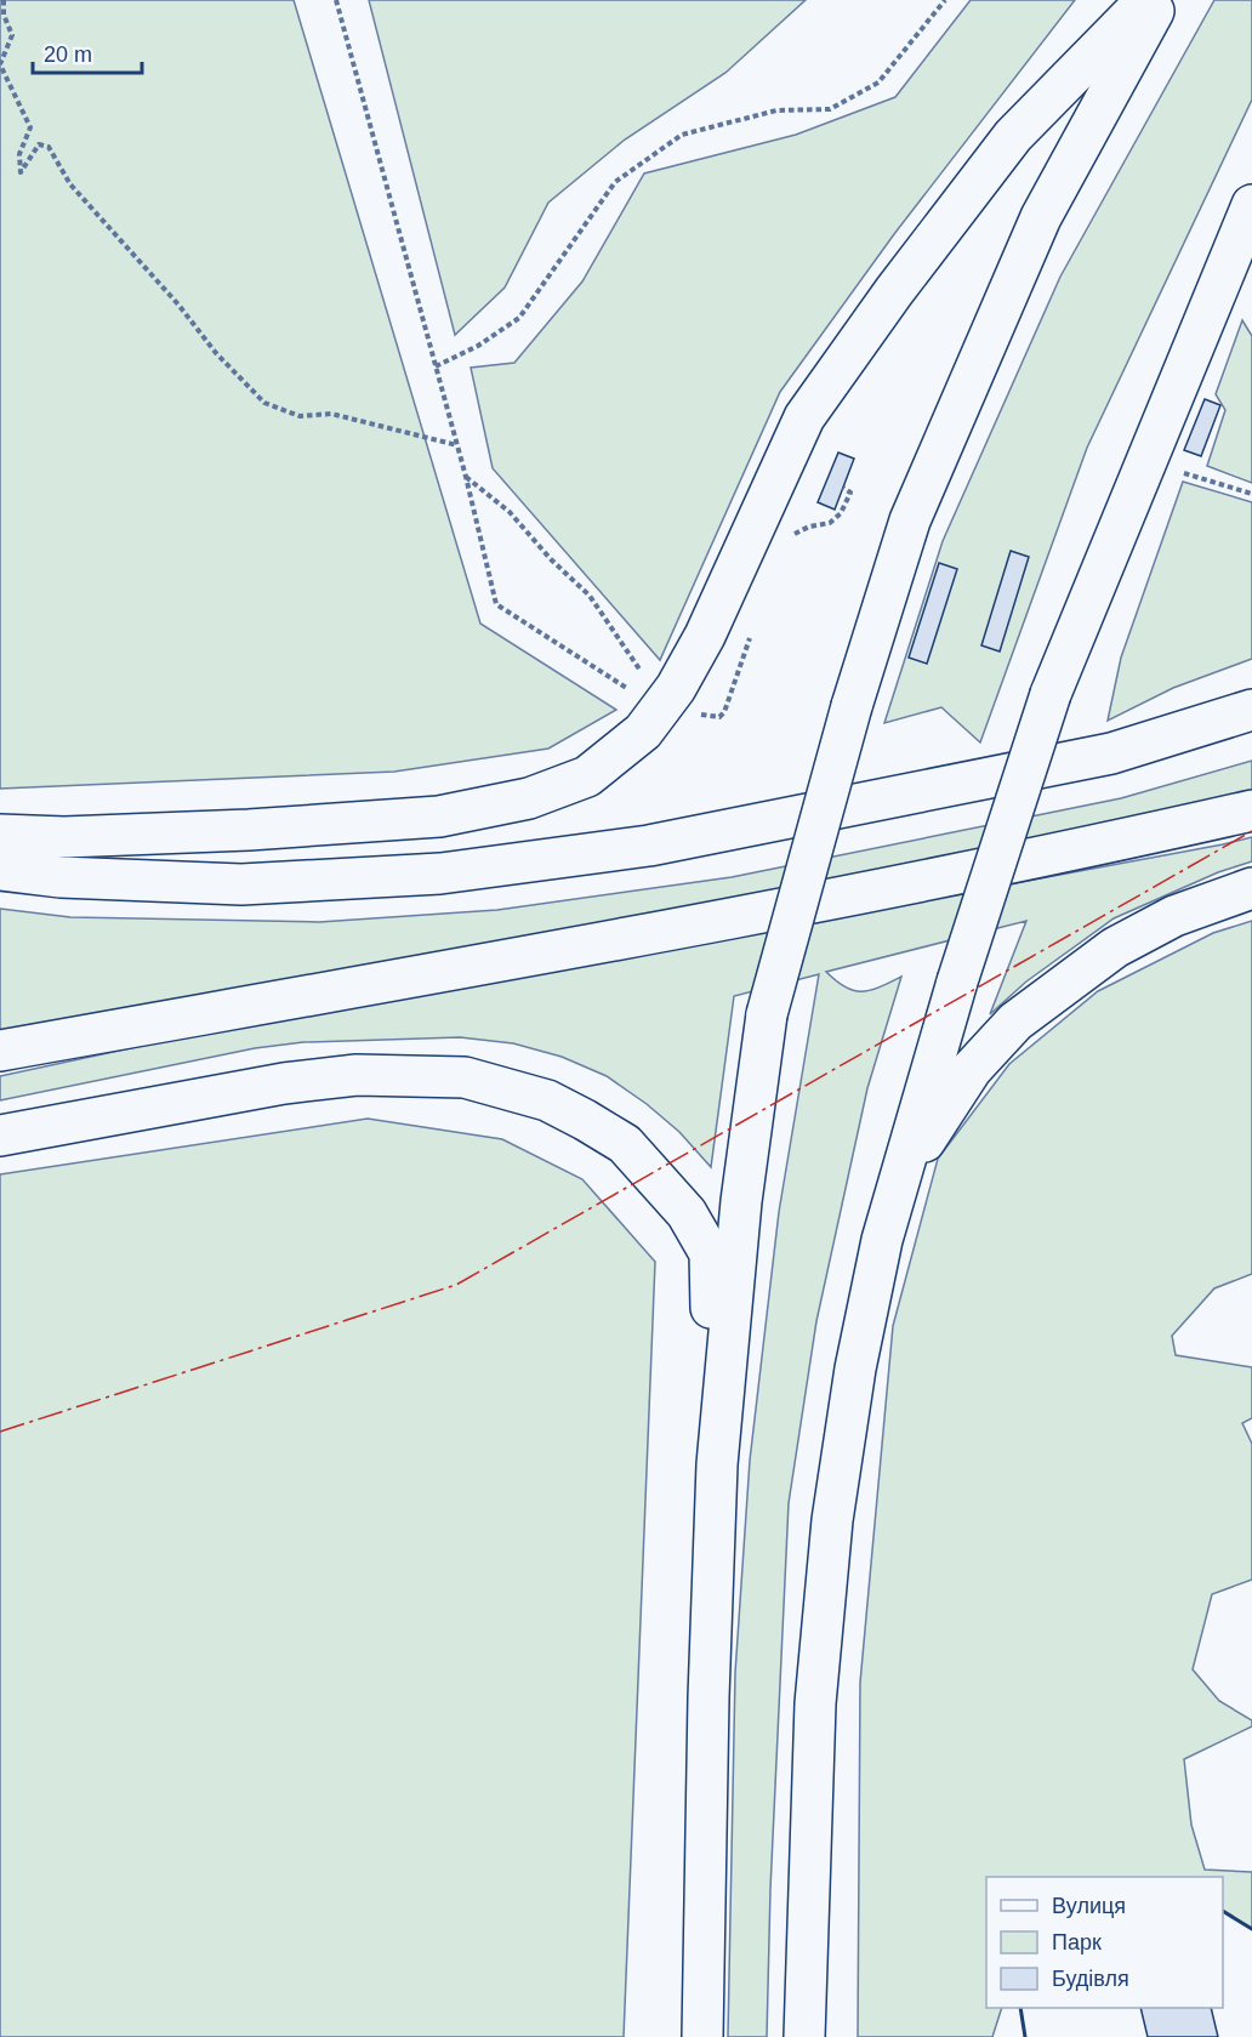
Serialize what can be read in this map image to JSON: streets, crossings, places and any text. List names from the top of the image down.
{
  "legend": ["Вулиця", "Парк", "Будівля"],
  "scale_bar": "20 m"
}
